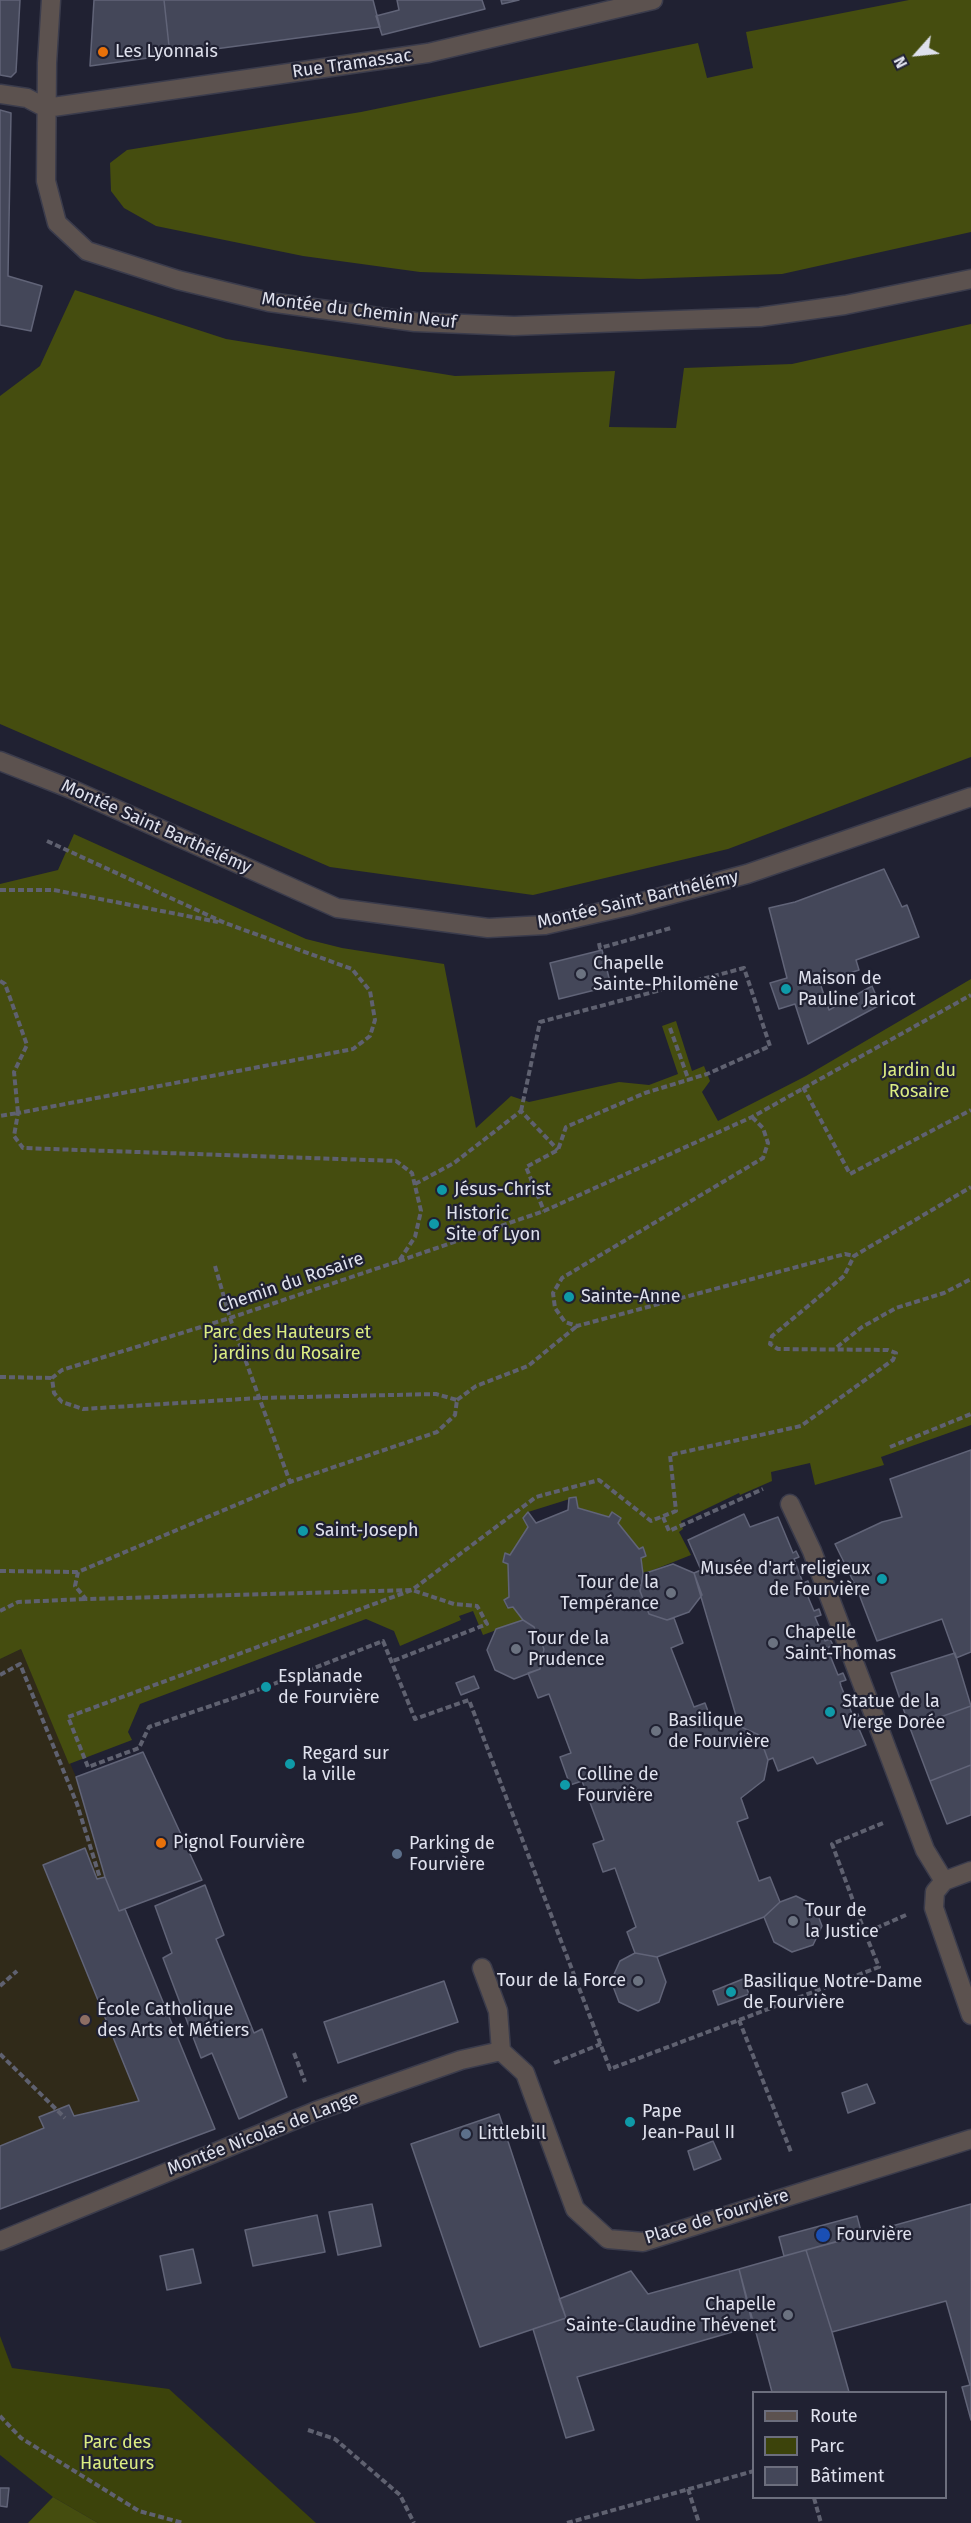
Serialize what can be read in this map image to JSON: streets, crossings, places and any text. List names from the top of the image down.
{
  "streets": {
    "street": [
      "Rue Tramassac",
      "Montée du Chemin Neuf",
      "Montée Saint Barthélémy",
      "Montée Nicolas de Lange",
      "Place de Fourvière"
    ],
    "path": ["Chemin du Rosaire"]
  },
  "crossings": [
    ["Rue Tramassac", "Montée du Chemin Neuf"],
    ["Montée Nicolas de Lange", "Place de Fourvière"]
  ],
  "parks": ["Jardin du Rosaire", "Parc des Hauteurs et jardins du Rosaire", "Parc des Hauteurs"],
  "places": [
    "Les Lyonnais",
    "Chapelle Sainte-Philomène",
    "Maison de Pauline Jaricot",
    "Jésus-Christ",
    "Historic Site of Lyon",
    "Sainte-Anne",
    "Saint-Joseph",
    "Musée d'art religieux de Fourvière",
    "Tour de la Tempérance",
    "Chapelle Saint-Thomas",
    "Tour de la Prudence",
    "Esplanade de Fourvière",
    "Statue de la Vierge Dorée",
    "Basilique de Fourvière",
    "Regard sur la ville",
    "Colline de Fourvière",
    "Pignol Fourvière",
    "Parking de Fourvière",
    "Tour de la Justice",
    "Tour de la Force",
    "Basilique Notre-Dame de Fourvière",
    "École Catholique des Arts et Métiers",
    "Pape Jean-Paul II",
    "Littlebill",
    "Fourvière",
    "Chapelle Sainte-Claudine Thévenet"
  ],
  "legend": ["Route", "Parc", "Bâtiment"],
  "north": "bottom left"
}
